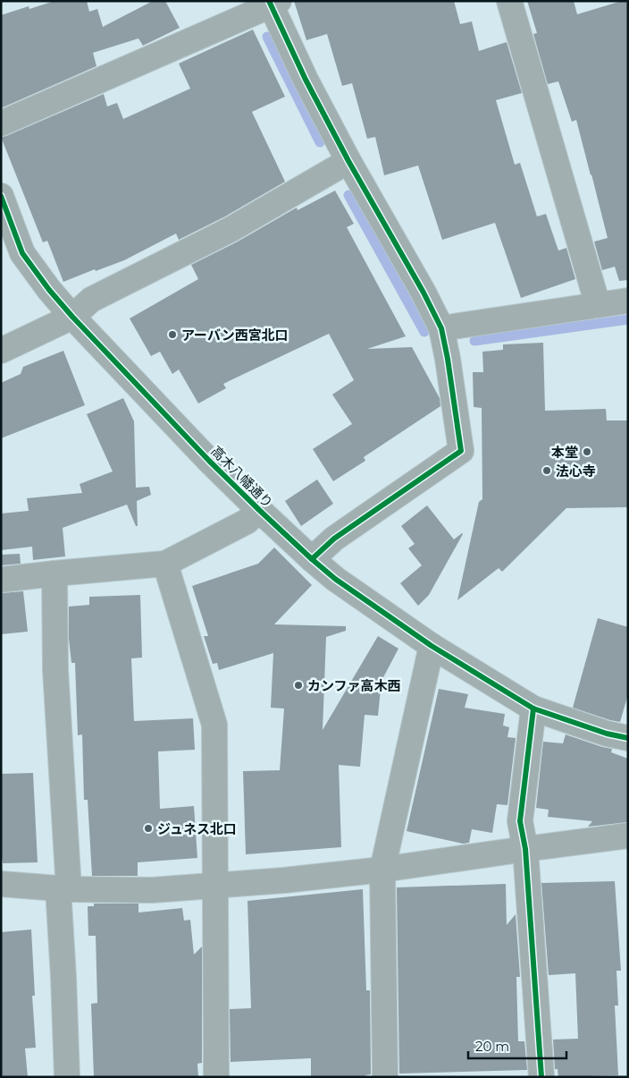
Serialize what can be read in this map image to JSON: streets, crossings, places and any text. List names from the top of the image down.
{
  "streets": {
    "street": ["高木八幡通り"]
  },
  "places": [
    "アーバン西宮北口",
    "本堂",
    "法心寺",
    "カンファ高木西",
    "ジュネス北口"
  ],
  "scale_bar": "20 m"
}
